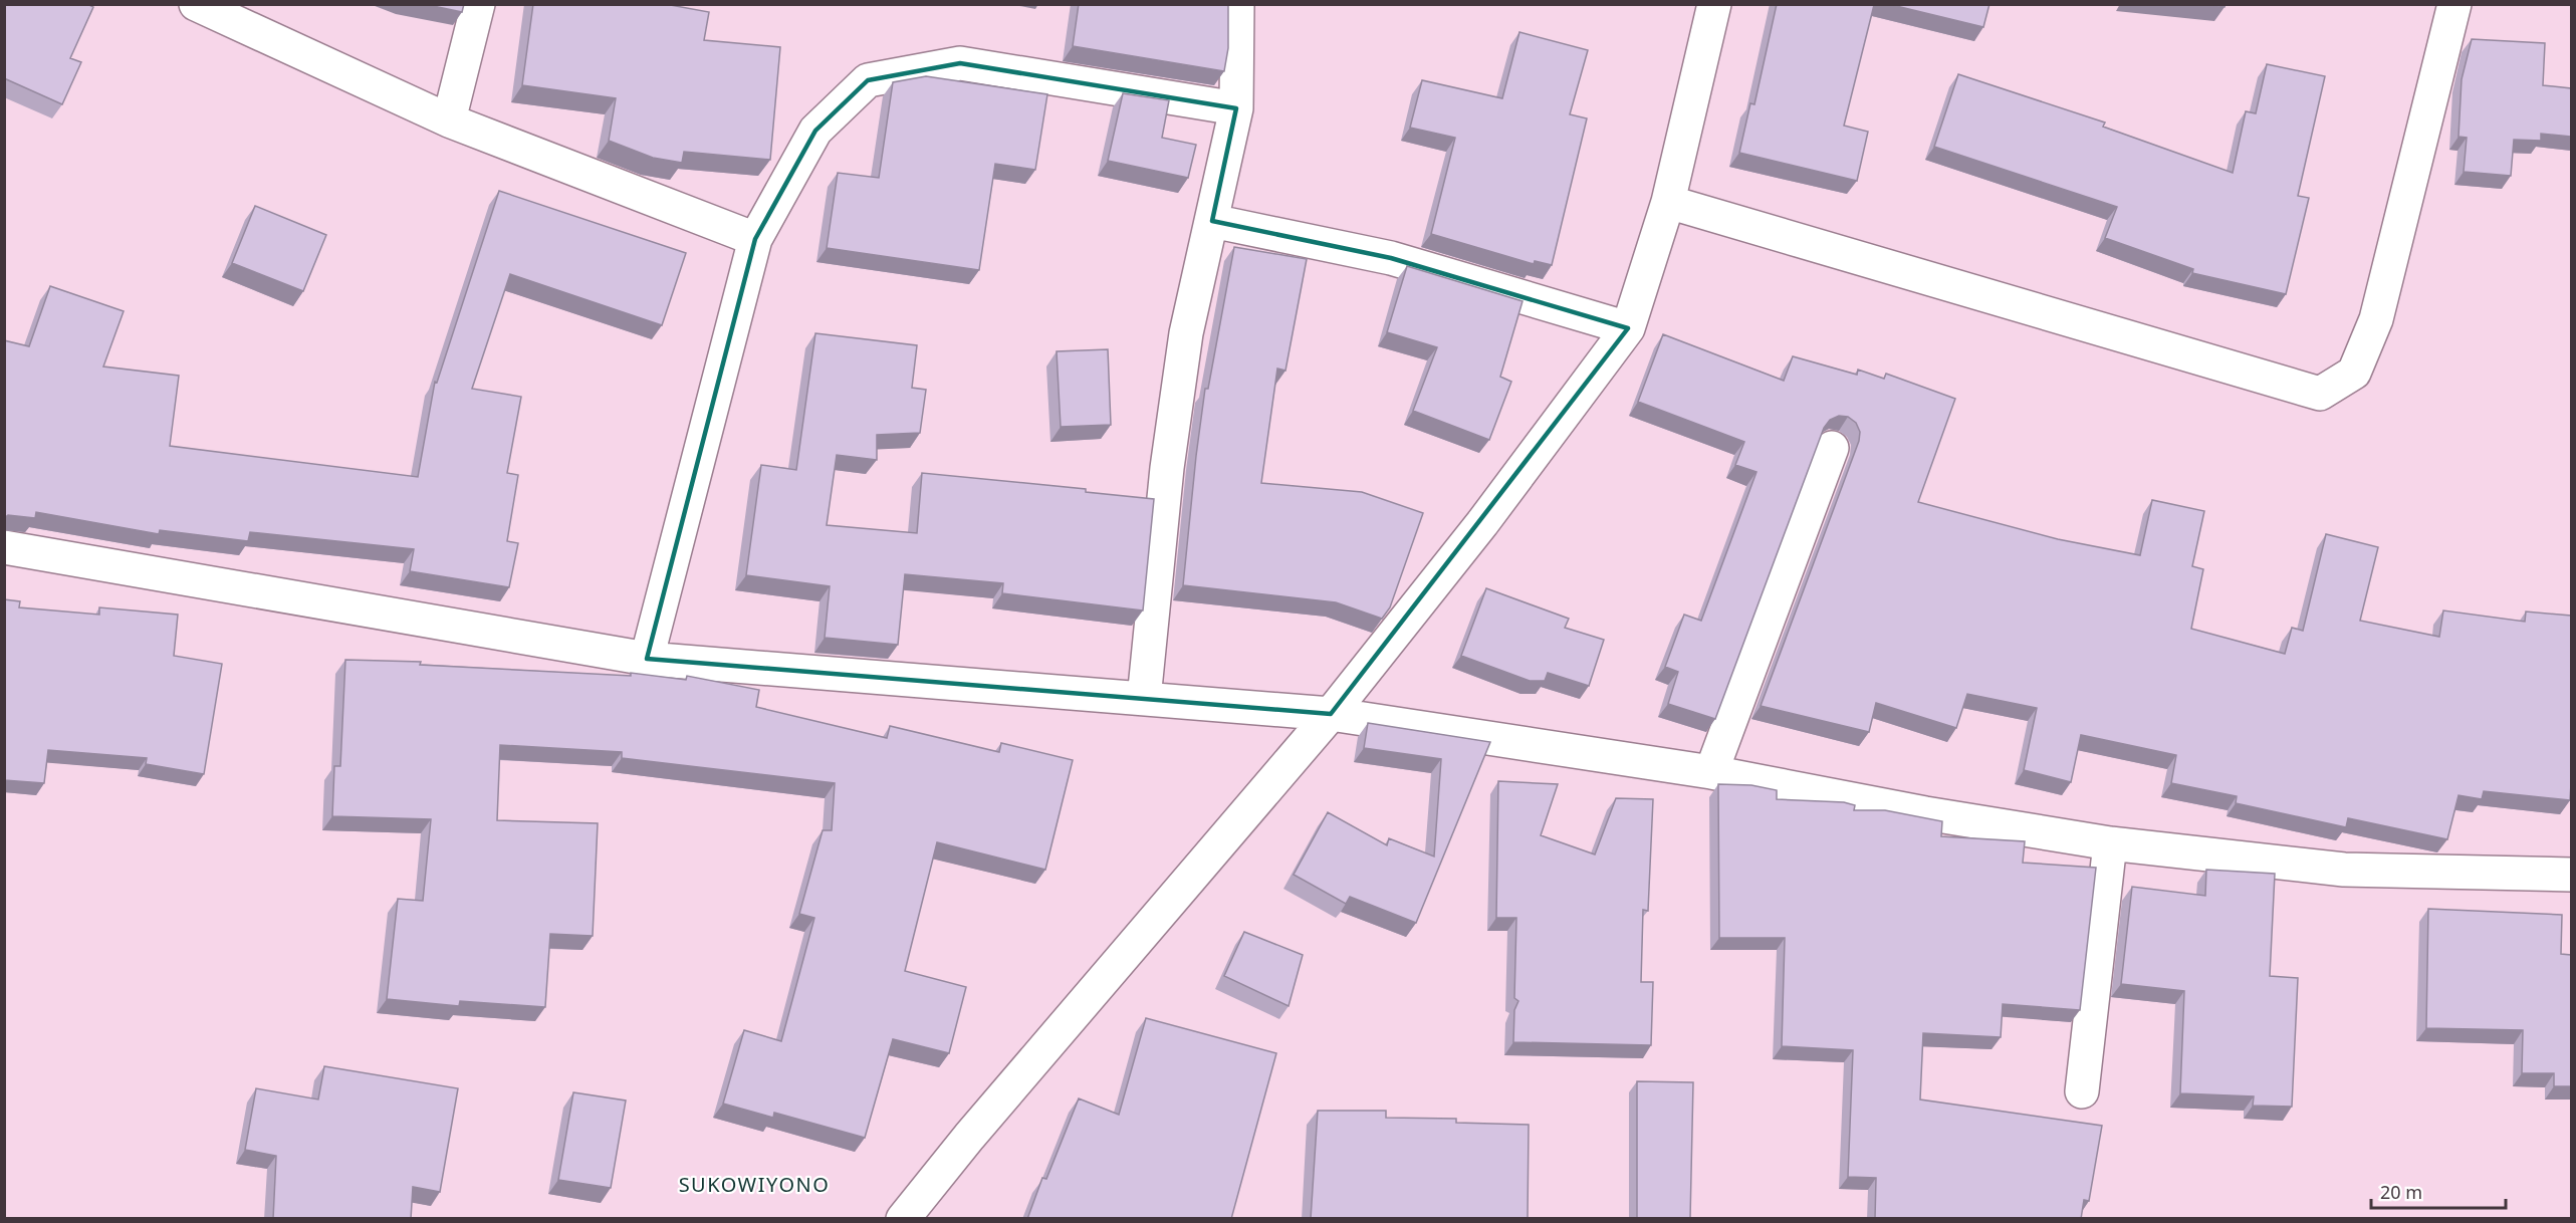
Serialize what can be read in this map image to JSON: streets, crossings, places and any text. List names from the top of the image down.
{
  "districts": ["SUKOWIYONO"],
  "scale_bar": "20 m"
}
